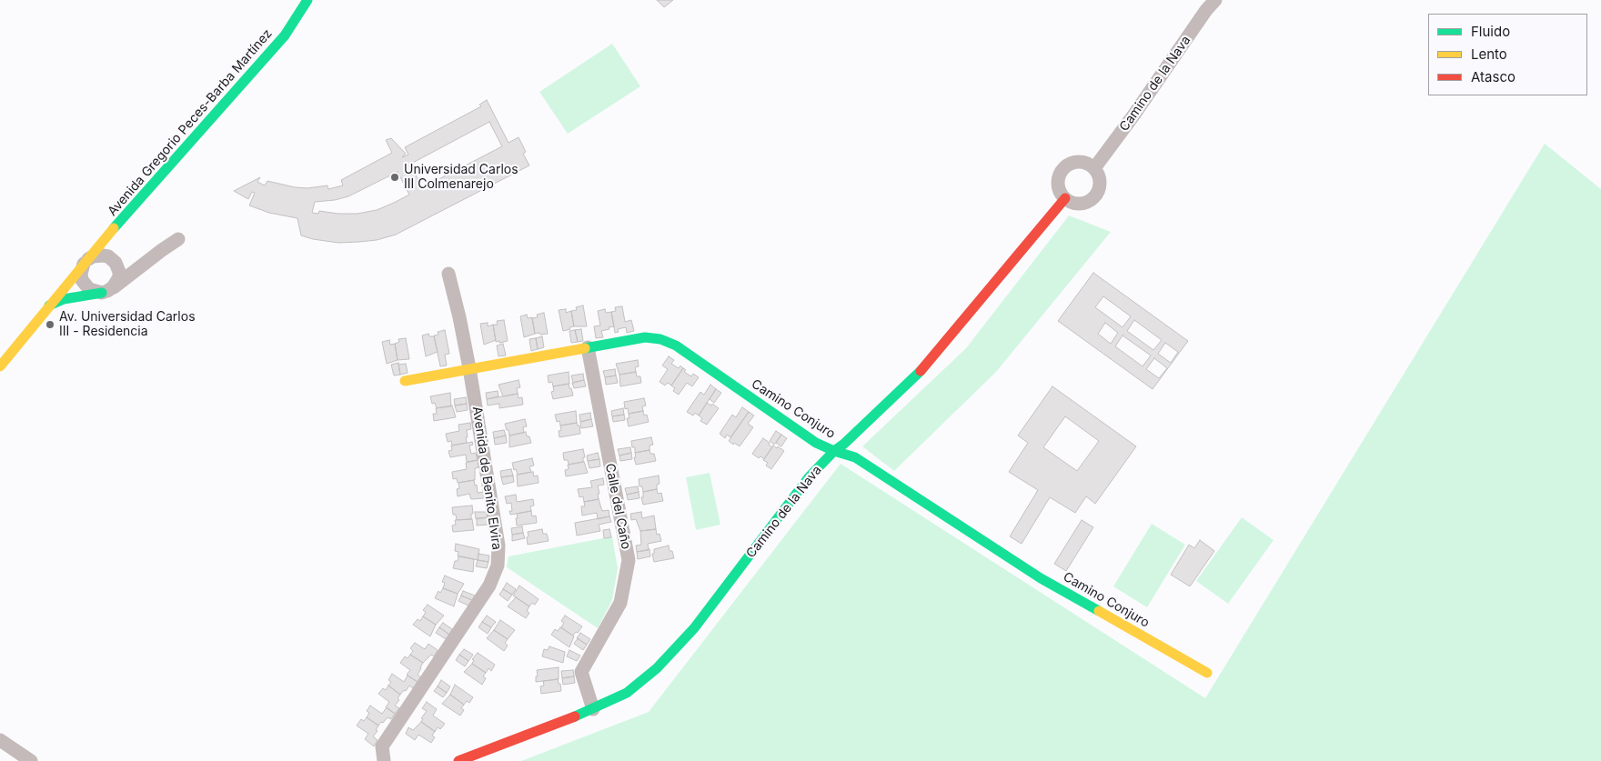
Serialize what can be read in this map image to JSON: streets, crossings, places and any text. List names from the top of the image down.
{
  "streets": {
    "street": [
      "Camino de la Nava",
      "Avenida Gregorio Peces-Barba Martínez",
      "Camino Conjuro",
      "Avenida de Benito Elvira",
      "Calle del Caño"
    ]
  },
  "crossings": [
    ["Camino de la Nava", "Camino Conjuro"],
    ["Camino de la Nava", "Calle del Caño"],
    ["Camino Conjuro", "Avenida de Benito Elvira"],
    ["Camino Conjuro", "Calle del Caño"]
  ],
  "places": ["Universidad Carlos III Colmenarejo", "Av. Universidad Carlos III - Residencia"],
  "legend": ["Fluido", "Lento", "Atasco"]
}
